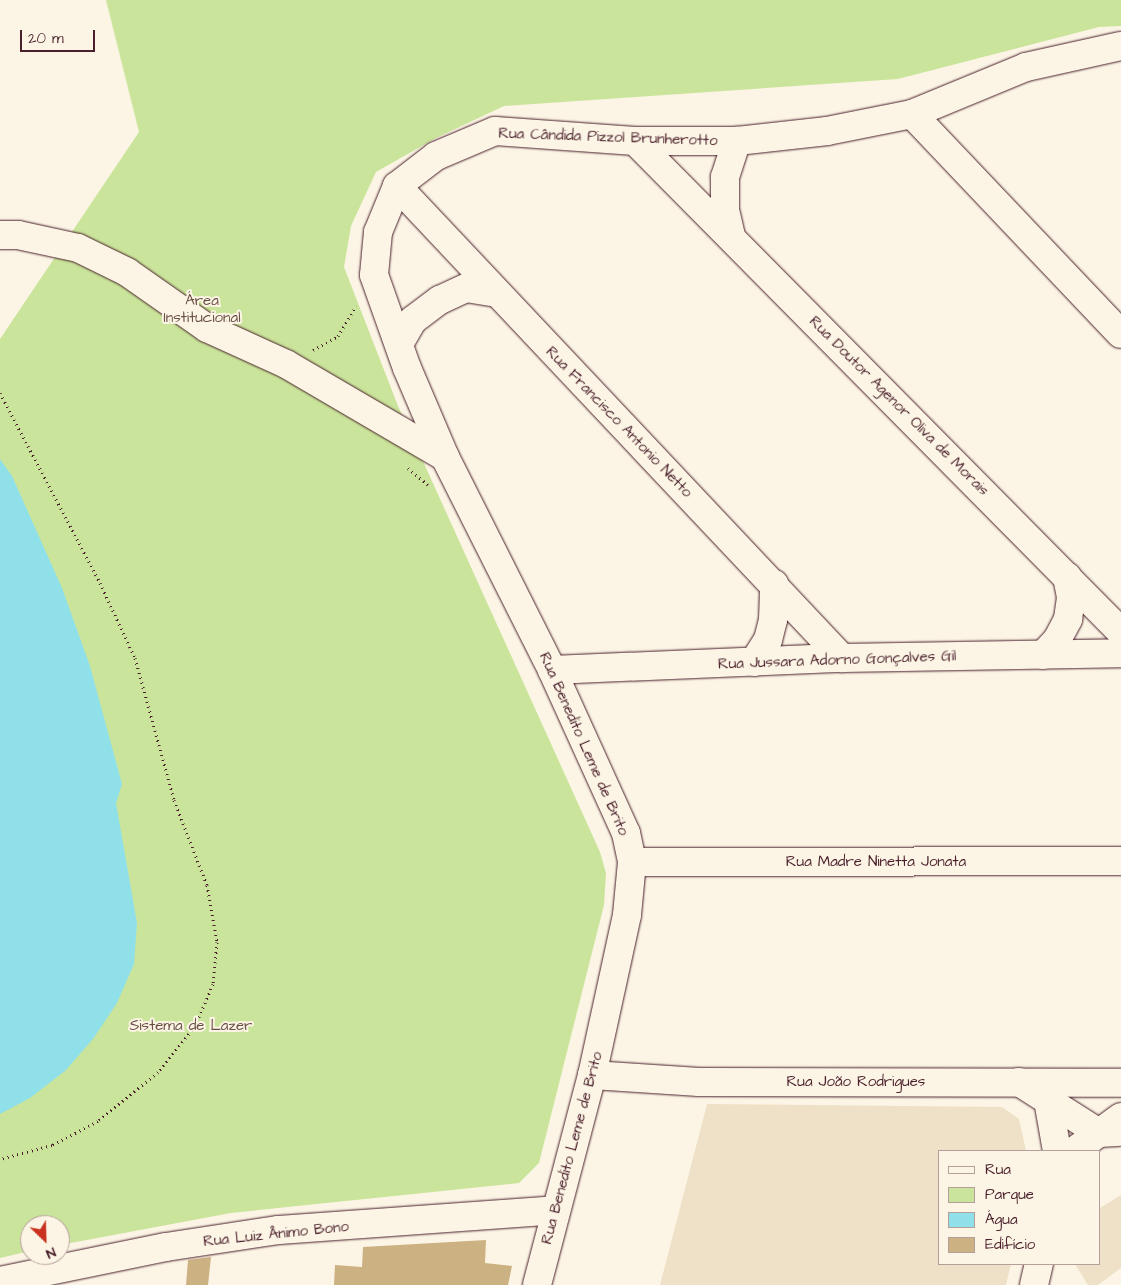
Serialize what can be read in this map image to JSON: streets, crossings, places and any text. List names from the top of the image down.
{
  "streets": {
    "street": [
      "Rua Cândida Pizzol Brunherotto",
      "Rua Doutor Agenor Oliva de Morais",
      "Rua Francisco Antonio Netto",
      "Rua Jussara Adorno Gonçalves Gil",
      "Rua Benedito Leme de Brito",
      "Rua Madre Ninetta Jonata",
      "Rua João Rodrigues",
      "Rua Luiz Ânimo Bono"
    ]
  },
  "crossings": [
    ["Rua Cândida Pizzol Brunherotto", "Rua Doutor Agenor Oliva de Morais"],
    ["Rua Cândida Pizzol Brunherotto", "Rua Francisco Antonio Netto"],
    ["Rua Cândida Pizzol Brunherotto", "Rua Benedito Leme de Brito"],
    ["Rua Francisco Antonio Netto", "Rua Jussara Adorno Gonçalves Gil"],
    ["Rua Francisco Antonio Netto", "Rua Benedito Leme de Brito"],
    ["Rua Jussara Adorno Gonçalves Gil", "Rua Benedito Leme de Brito"],
    ["Rua Benedito Leme de Brito", "Rua Madre Ninetta Jonata"],
    ["Rua Benedito Leme de Brito", "Rua João Rodrigues"],
    ["Rua Benedito Leme de Brito", "Rua Luiz Ânimo Bono"]
  ],
  "parks": ["Área Institucional", "Sistema de Lazer"],
  "legend": [
    "Rua",
    "Parque",
    "Água",
    "Edifício"
  ],
  "scale_bar": "20 m",
  "north": "bottom right"
}
